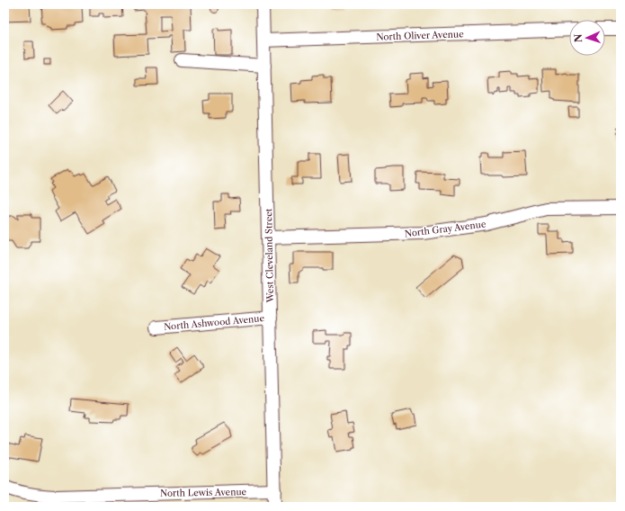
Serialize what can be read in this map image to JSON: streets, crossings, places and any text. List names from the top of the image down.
{
  "streets": {
    "street": [
      "North Oliver Avenue",
      "North Gray Avenue",
      "West Cleveland Street",
      "North Ashwood Avenue",
      "North Lewis Avenue"
    ]
  },
  "crossings": [
    ["North Oliver Avenue", "West Cleveland Street"],
    ["North Gray Avenue", "West Cleveland Street"],
    ["West Cleveland Street", "North Ashwood Avenue"],
    ["West Cleveland Street", "North Lewis Avenue"]
  ],
  "north": "left"
}
